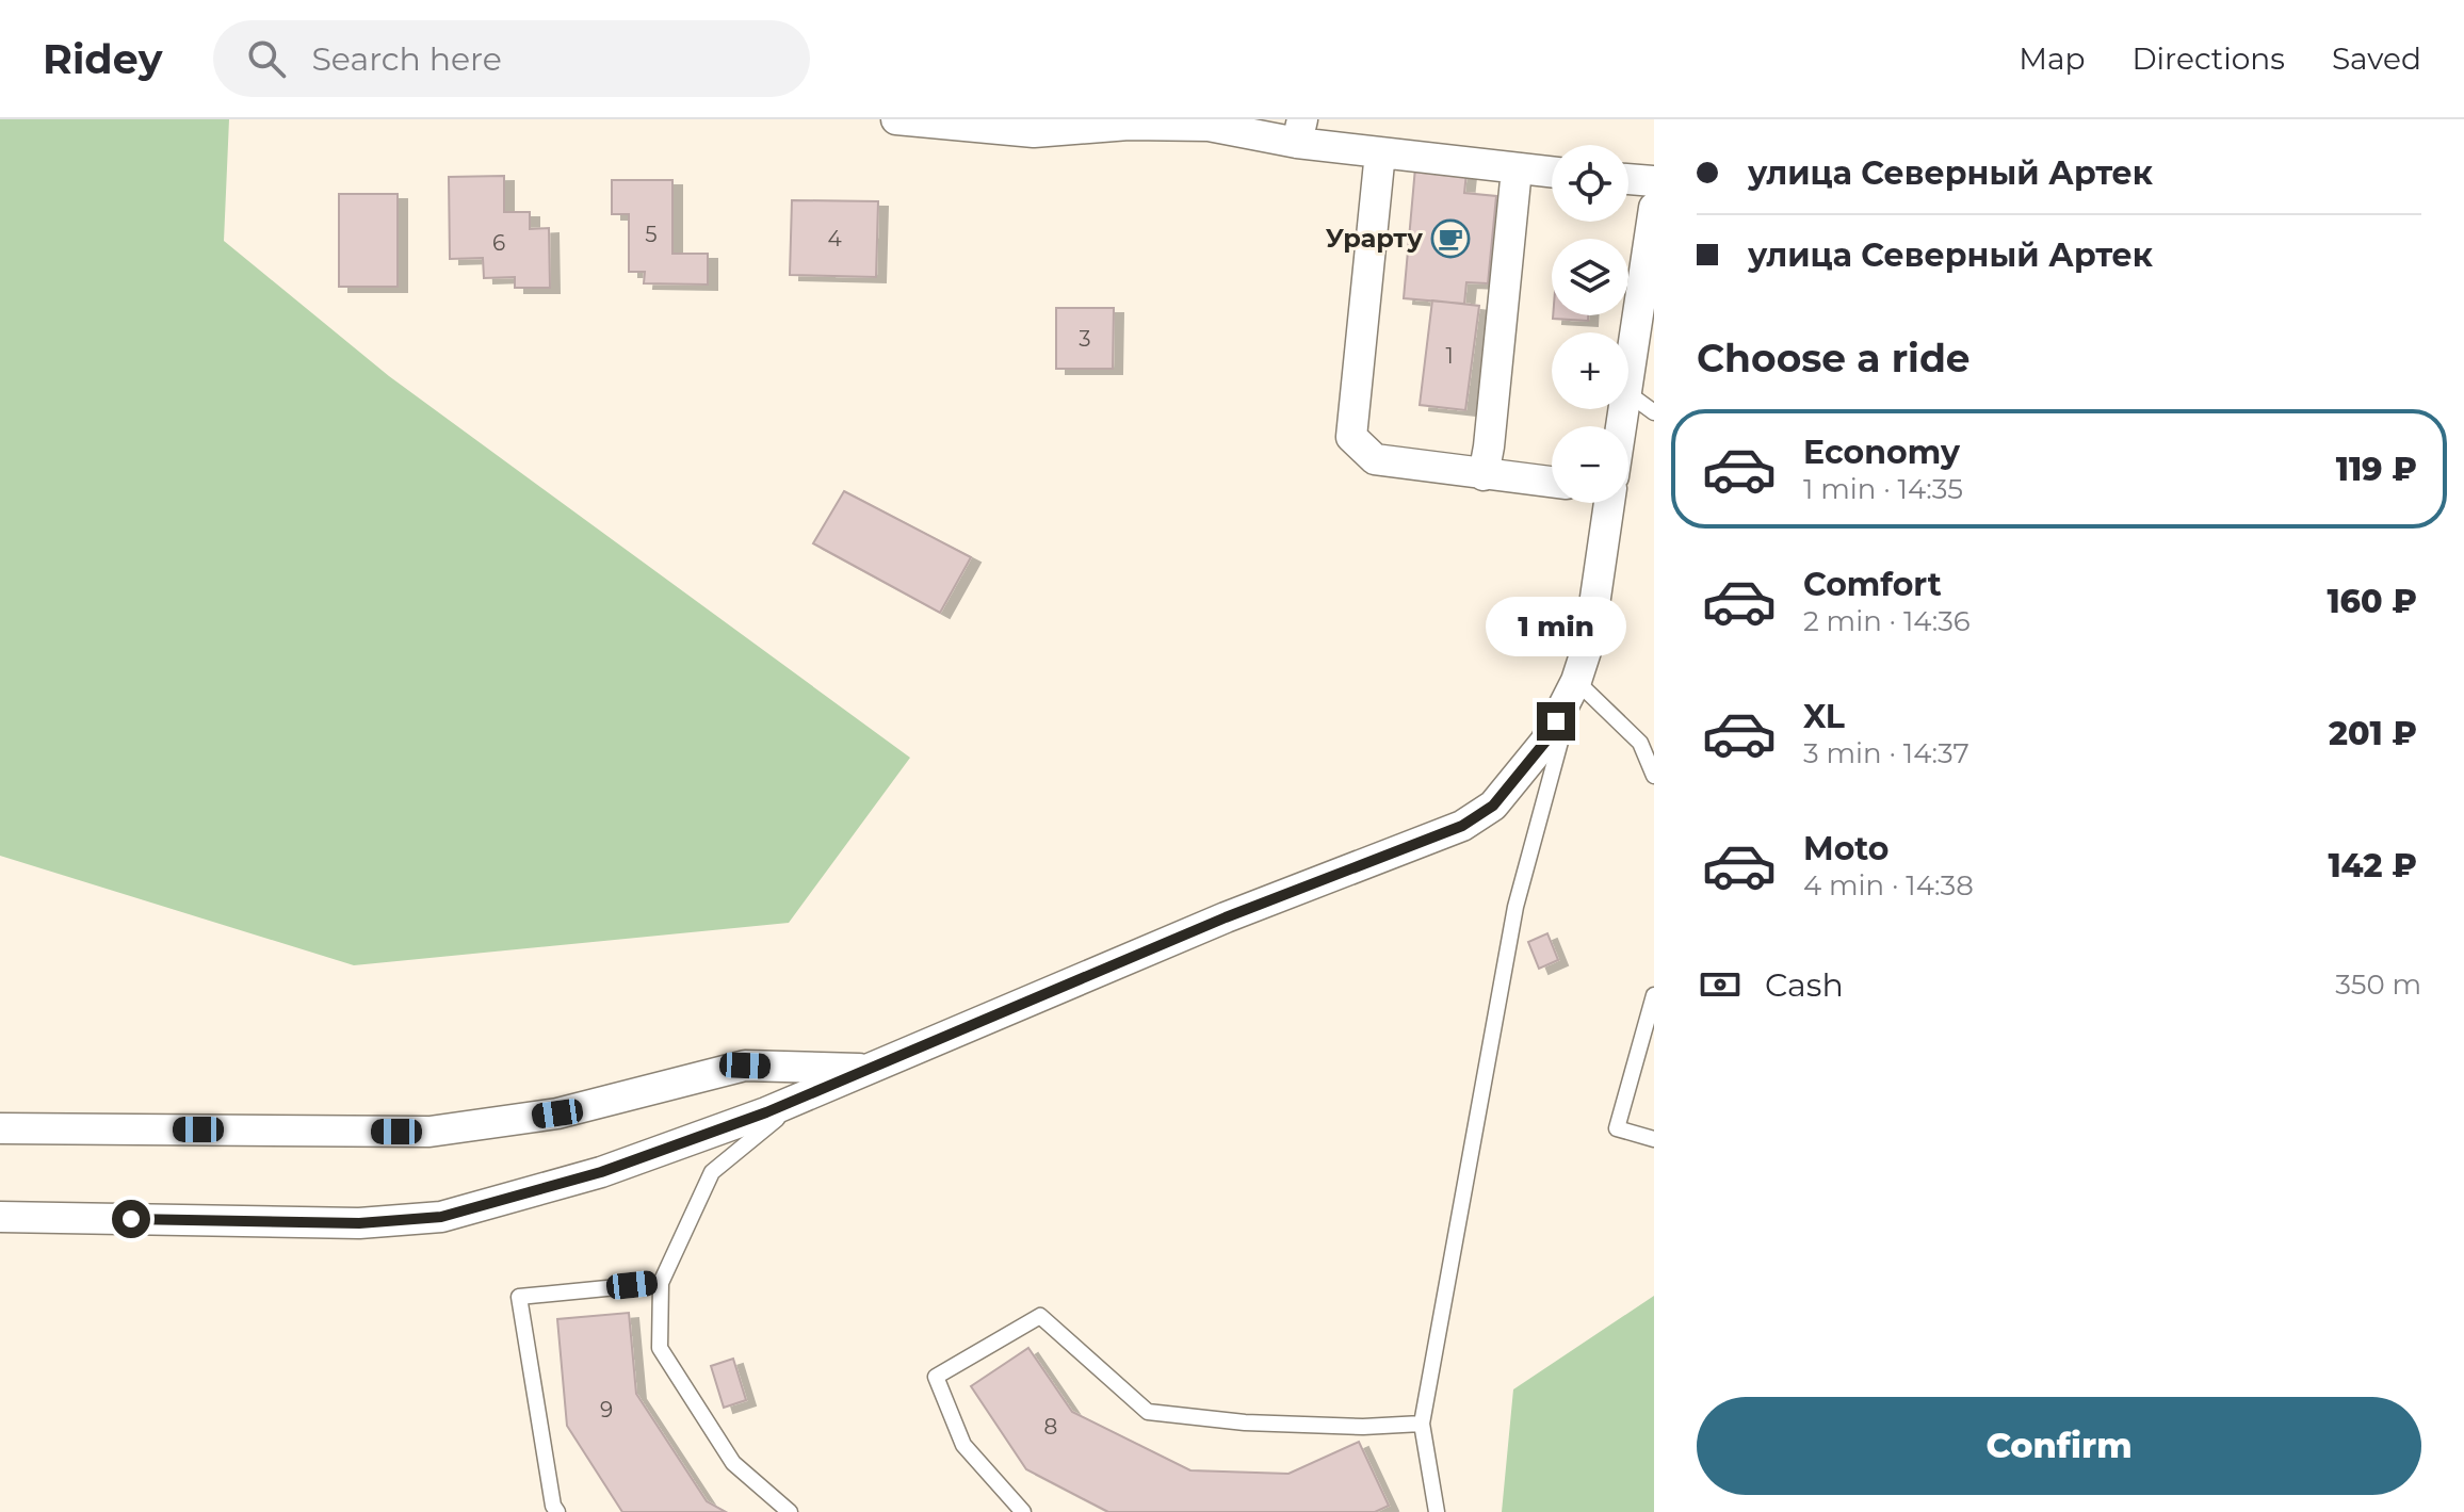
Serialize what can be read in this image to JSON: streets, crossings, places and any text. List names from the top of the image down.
{
  "places": {
    "cafe": ["Урарту"]
  },
  "house_numbers": [
    "5",
    "4",
    "6",
    "3",
    "1",
    "9",
    "8"
  ],
  "page": {
    "header": "Ridey",
    "search": "Search here",
    "nav": ["Map", "Directions", "Saved"],
    "banner": ["улица Северный Артек", "улица Северный Артек"],
    "map_buttons": ["+", "−"],
    "heading": "Choose a ride",
    "list": [
      {
        "name": "Economy",
        "note": "1 min · 14:35",
        "value": "119 ₽"
      },
      {
        "name": "Comfort",
        "note": "2 min · 14:36",
        "value": "160 ₽"
      },
      {
        "name": "XL",
        "note": "3 min · 14:37",
        "value": "201 ₽"
      },
      {
        "name": "Moto",
        "note": "4 min · 14:38",
        "value": "142 ₽"
      }
    ],
    "bubble": "1 min",
    "pay": ["Cash", "350 m"],
    "buttons": "Confirm"
  }
}
